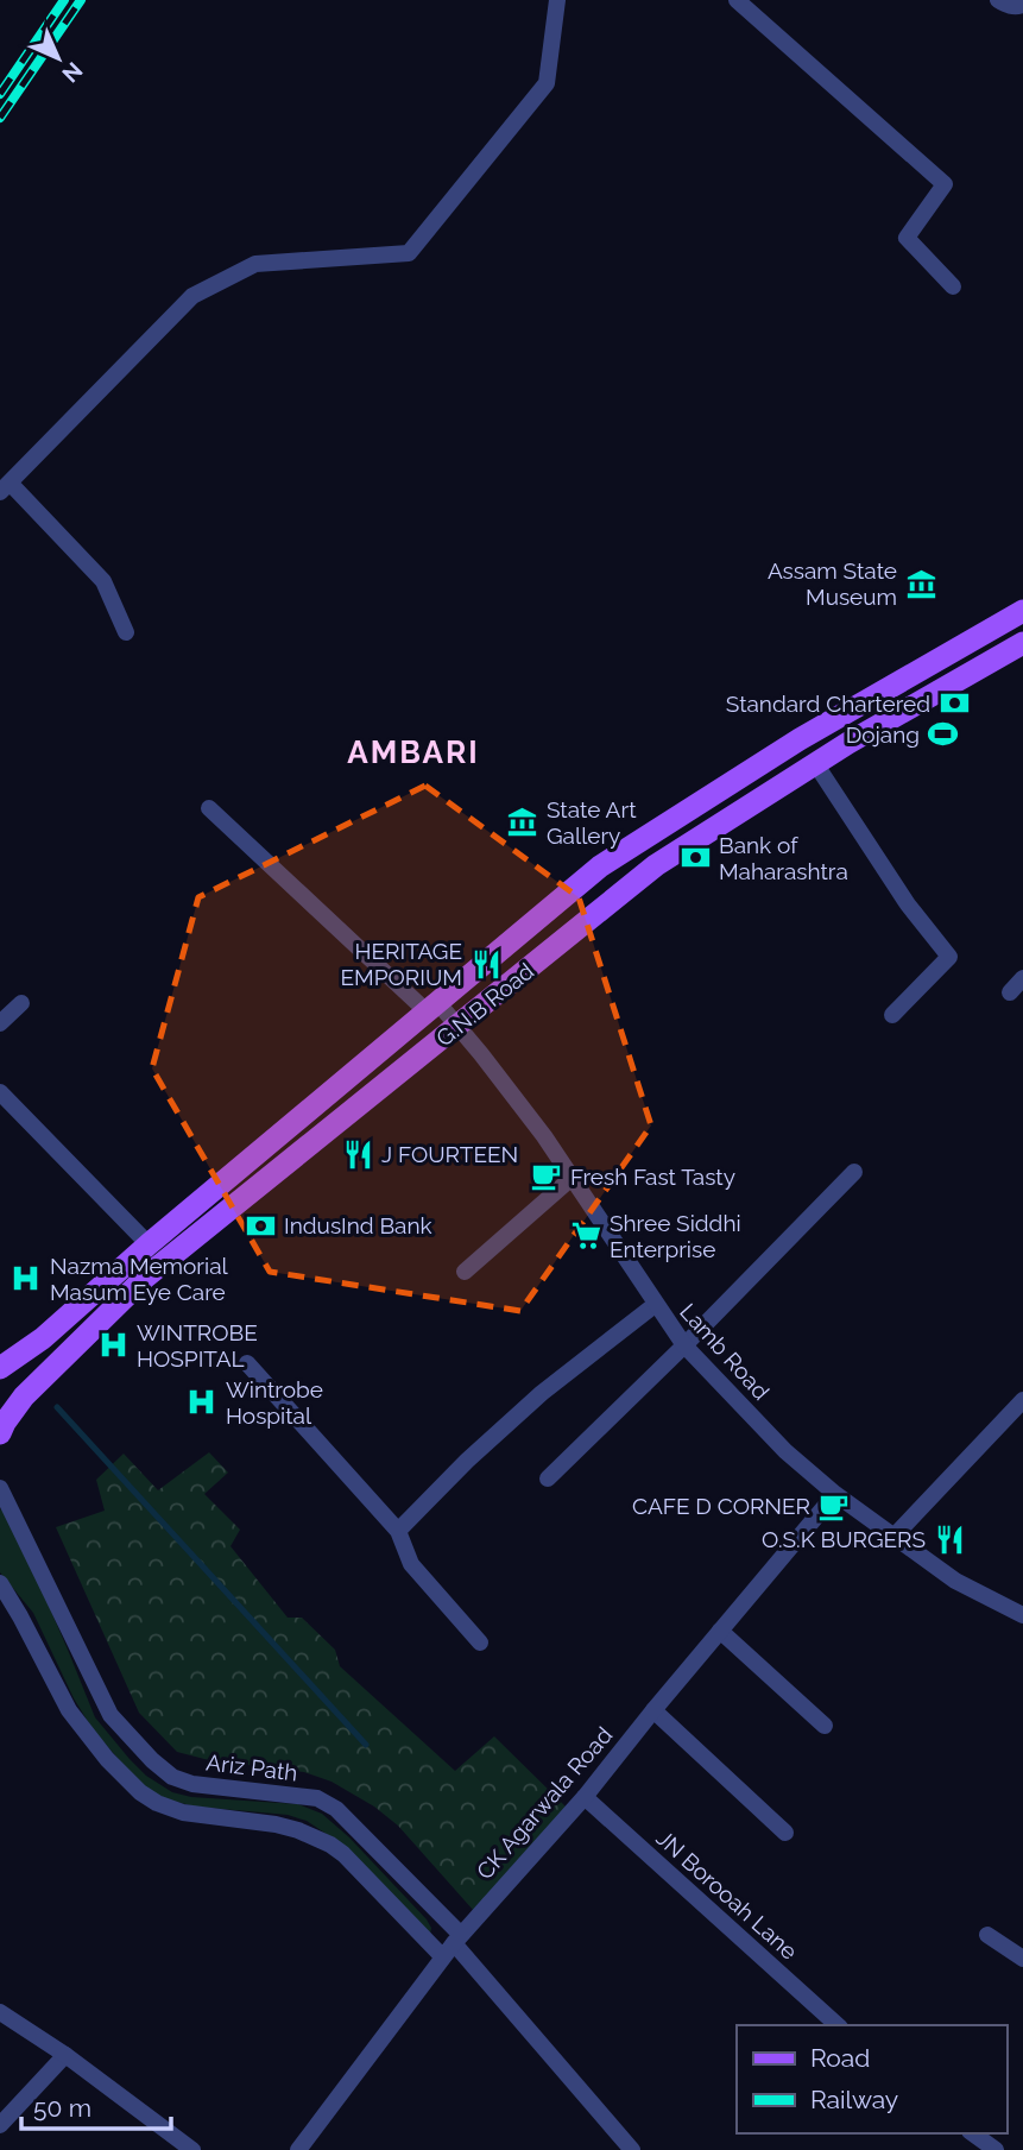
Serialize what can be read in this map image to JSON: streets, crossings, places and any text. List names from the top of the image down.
{
  "streets": {
    "main road": ["G.N.B Road"],
    "street": [
      "Lamb Road",
      "Ariz Path",
      "CK Agarwala Road",
      "JN Borooah Lane"
    ]
  },
  "crossings": [
    ["G.N.B Road", "Lamb Road"],
    ["Lamb Road", "CK Agarwala Road"],
    ["Ariz Path", "CK Agarwala Road"],
    ["CK Agarwala Road", "JN Borooah Lane"]
  ],
  "districts": ["AMBARI"],
  "places": {
    "museum": ["Assam State Museum", "State Art Gallery"],
    "bank": ["Standard Chartered", "Bank of Maharashtra", "IndusInd Bank"],
    "sports": ["Dojang"],
    "restaurant": ["HERITAGE EMPORIUM", "J FOURTEEN", "O.S.K BURGERS"],
    "cafe": ["Fresh Fast Tasty", "CAFE D CORNER"],
    "supermarket": ["Shree Siddhi Enterprise"],
    "hospital": ["Nazma Memorial Masum Eye Care", "WINTROBE HOSPITAL", "Wintrobe Hospital"]
  },
  "legend": ["Road", "Railway"],
  "scale_bar": "50 m",
  "north": "bottom right"
}
